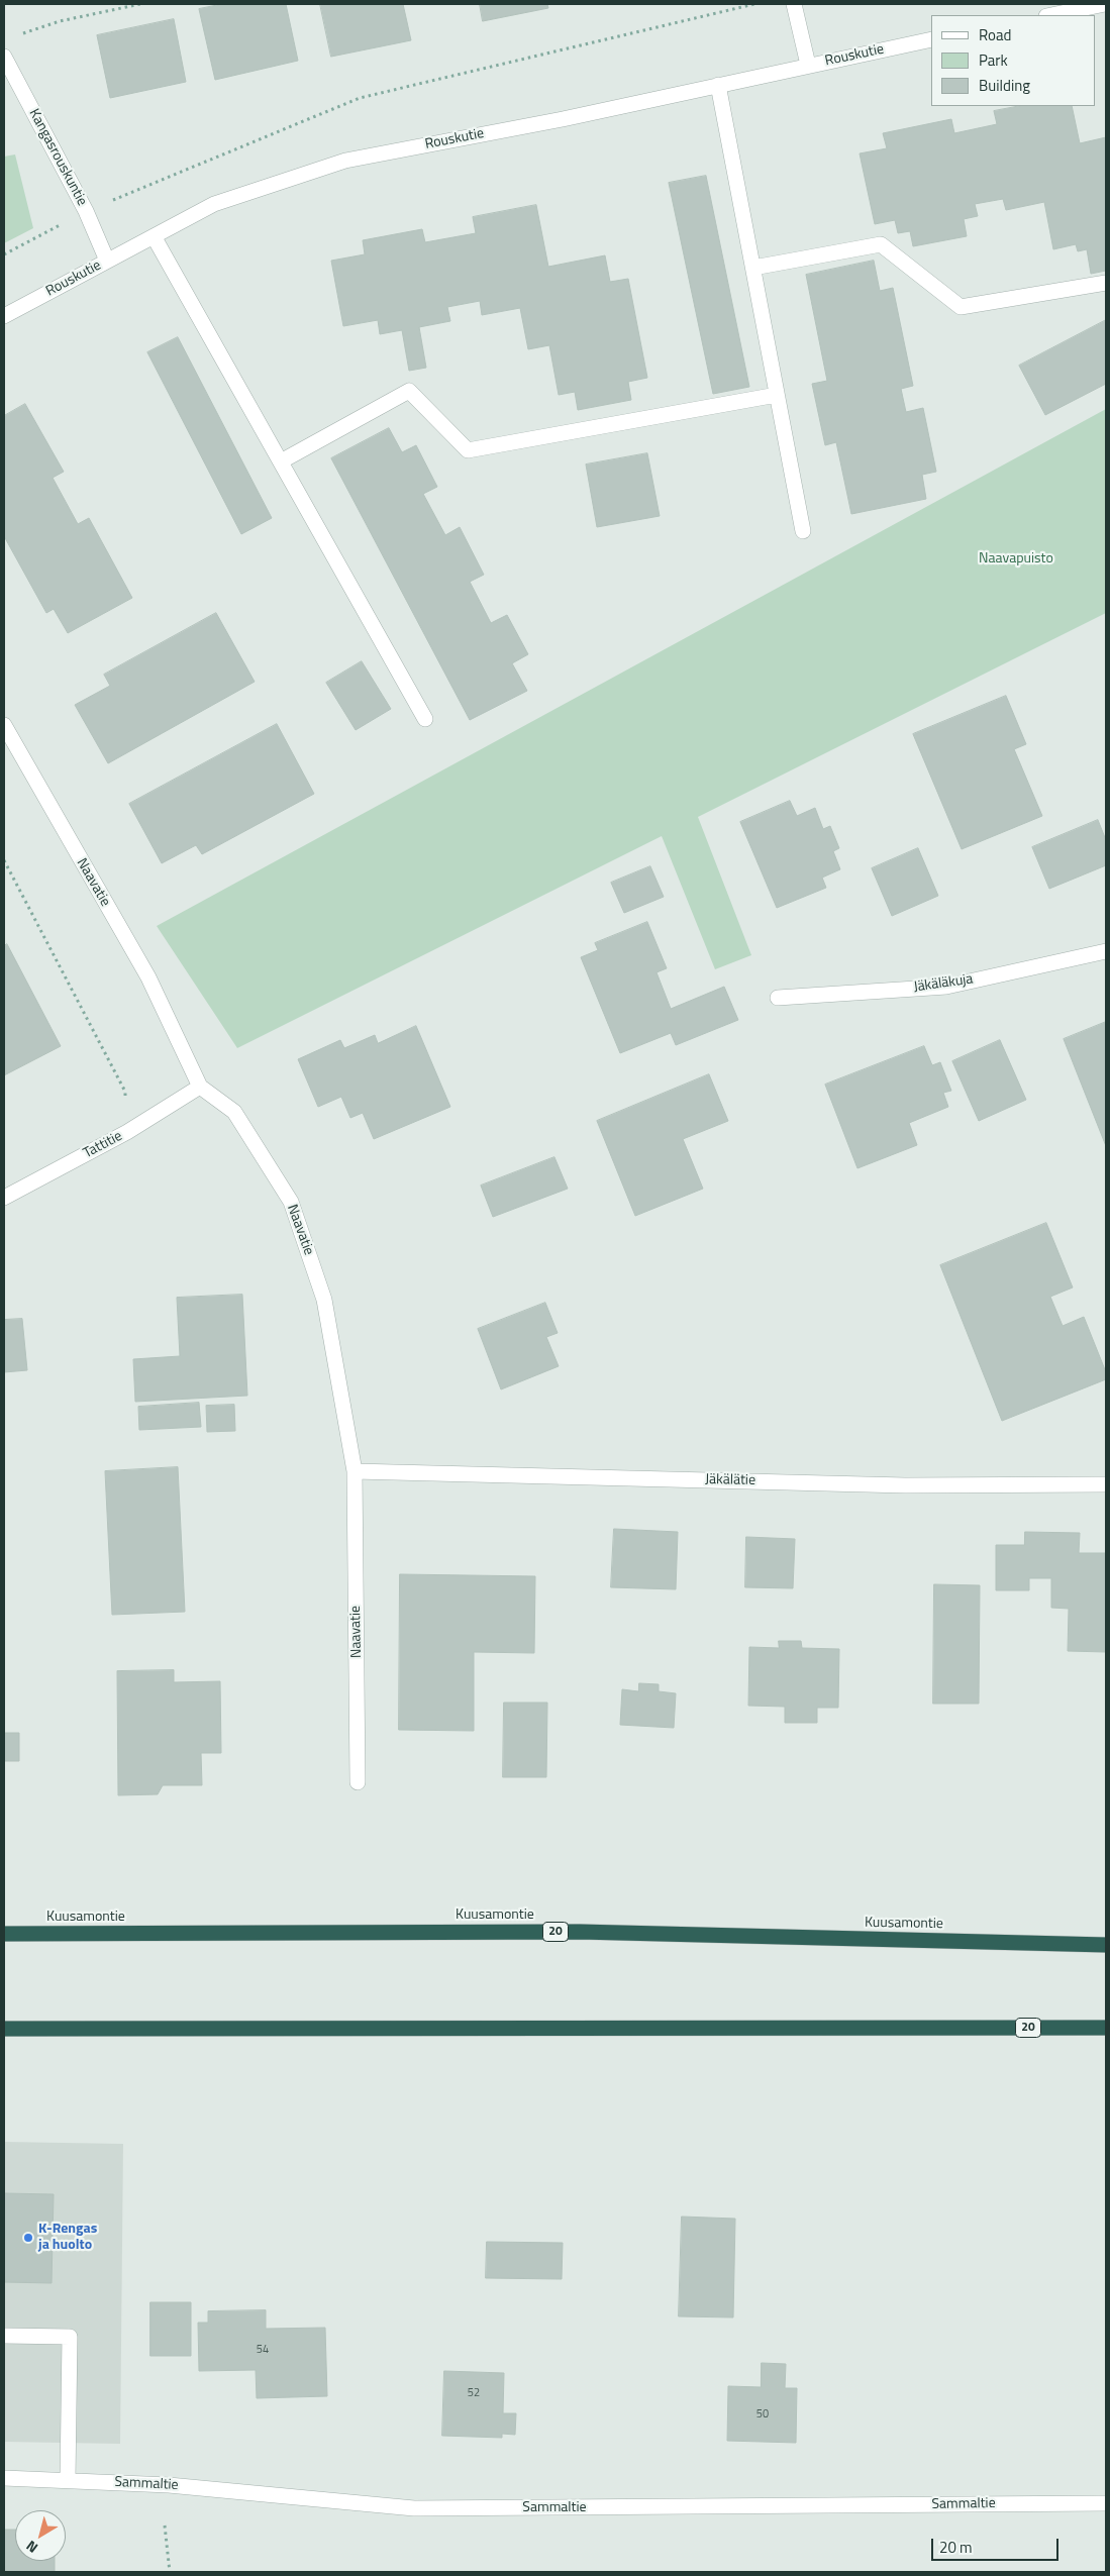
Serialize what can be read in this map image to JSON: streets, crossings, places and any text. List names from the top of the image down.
{
  "streets": {
    "highway": ["Kuusamontie", "20"],
    "street": [
      "Rouskutie",
      "Kangasrouskuntie",
      "Naavatie",
      "Jäkäläkuja",
      "Tattitie",
      "Jäkälätie",
      "Sammaltie"
    ]
  },
  "crossings": [
    ["Rouskutie", "Kangasrouskuntie"],
    ["Naavatie", "Tattitie"],
    ["Naavatie", "Jäkälätie"]
  ],
  "parks": ["Naavapuisto"],
  "places": ["K-Rengas ja huolto"],
  "house_numbers": ["54", "52", "50"],
  "legend": ["Road", "Park", "Building"],
  "scale_bar": "20 m",
  "north": "bottom left"
}
